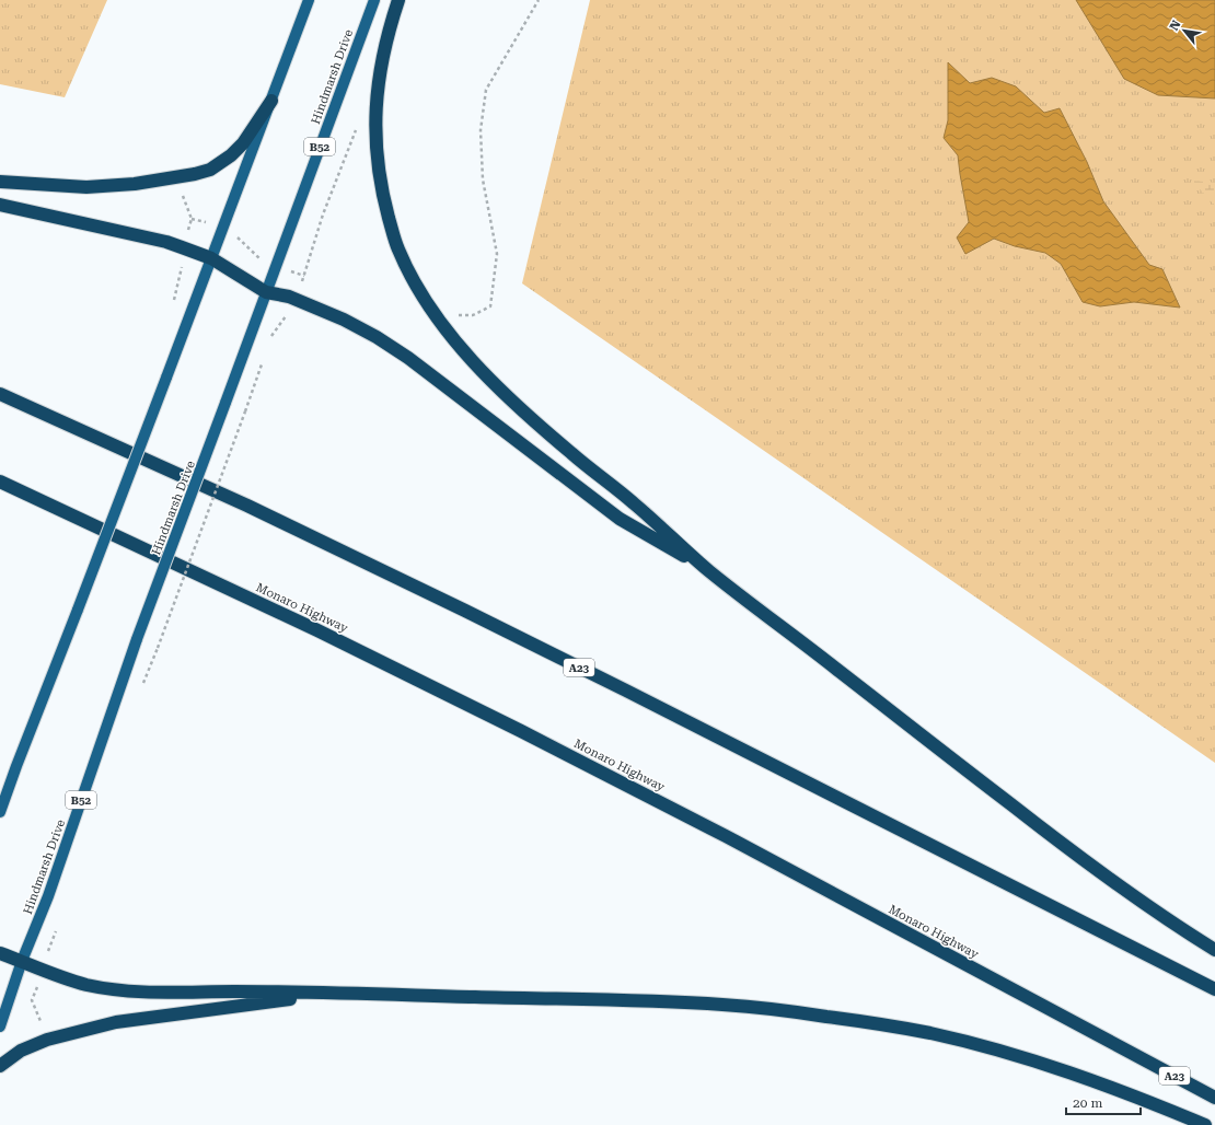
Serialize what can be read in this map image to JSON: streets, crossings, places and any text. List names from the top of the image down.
{
  "streets": {
    "highway": ["Monaro Highway", "A23"],
    "main road": ["Hindmarsh Drive", "B52"]
  },
  "scale_bar": "20 m",
  "north": "top left"
}
